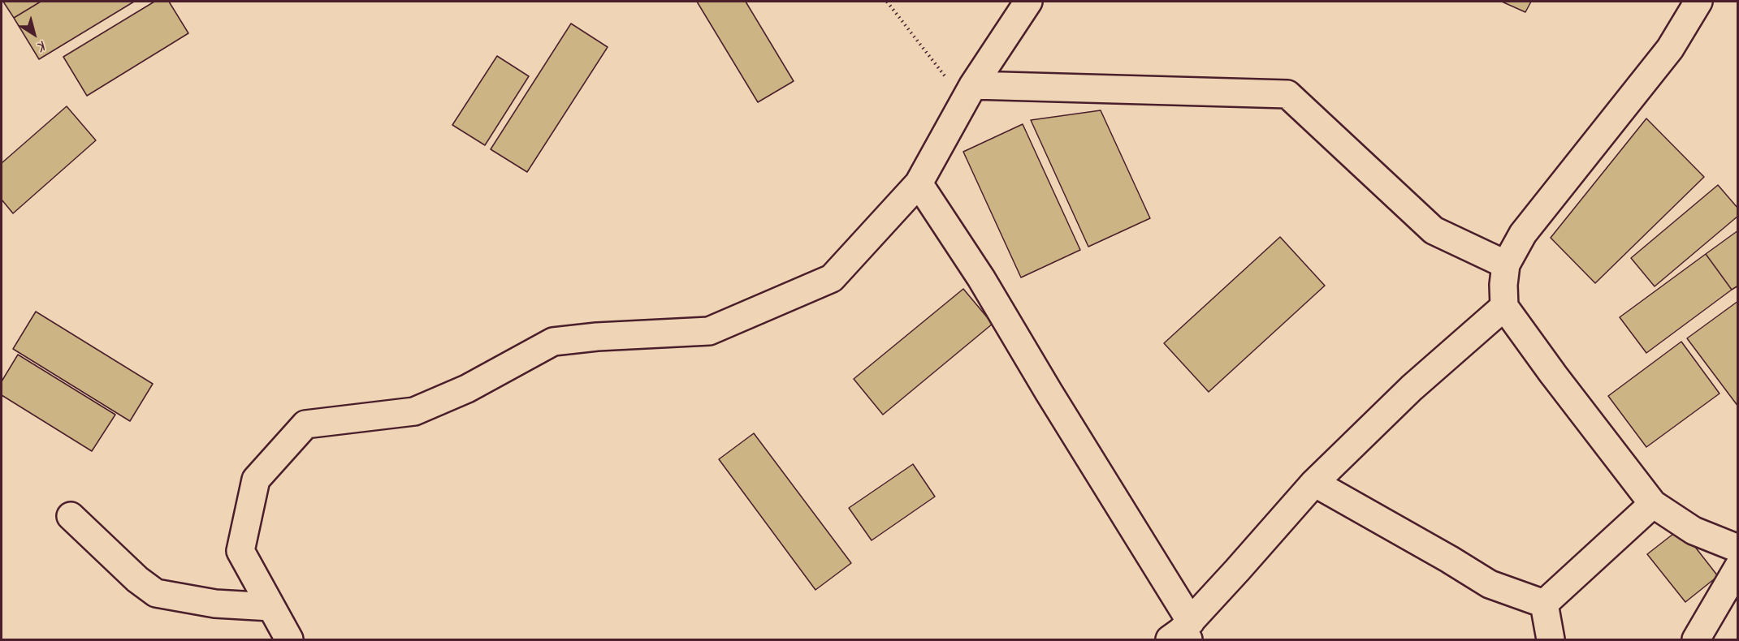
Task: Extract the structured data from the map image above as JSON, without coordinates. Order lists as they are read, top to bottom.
{
  "north": "bottom right"
}
